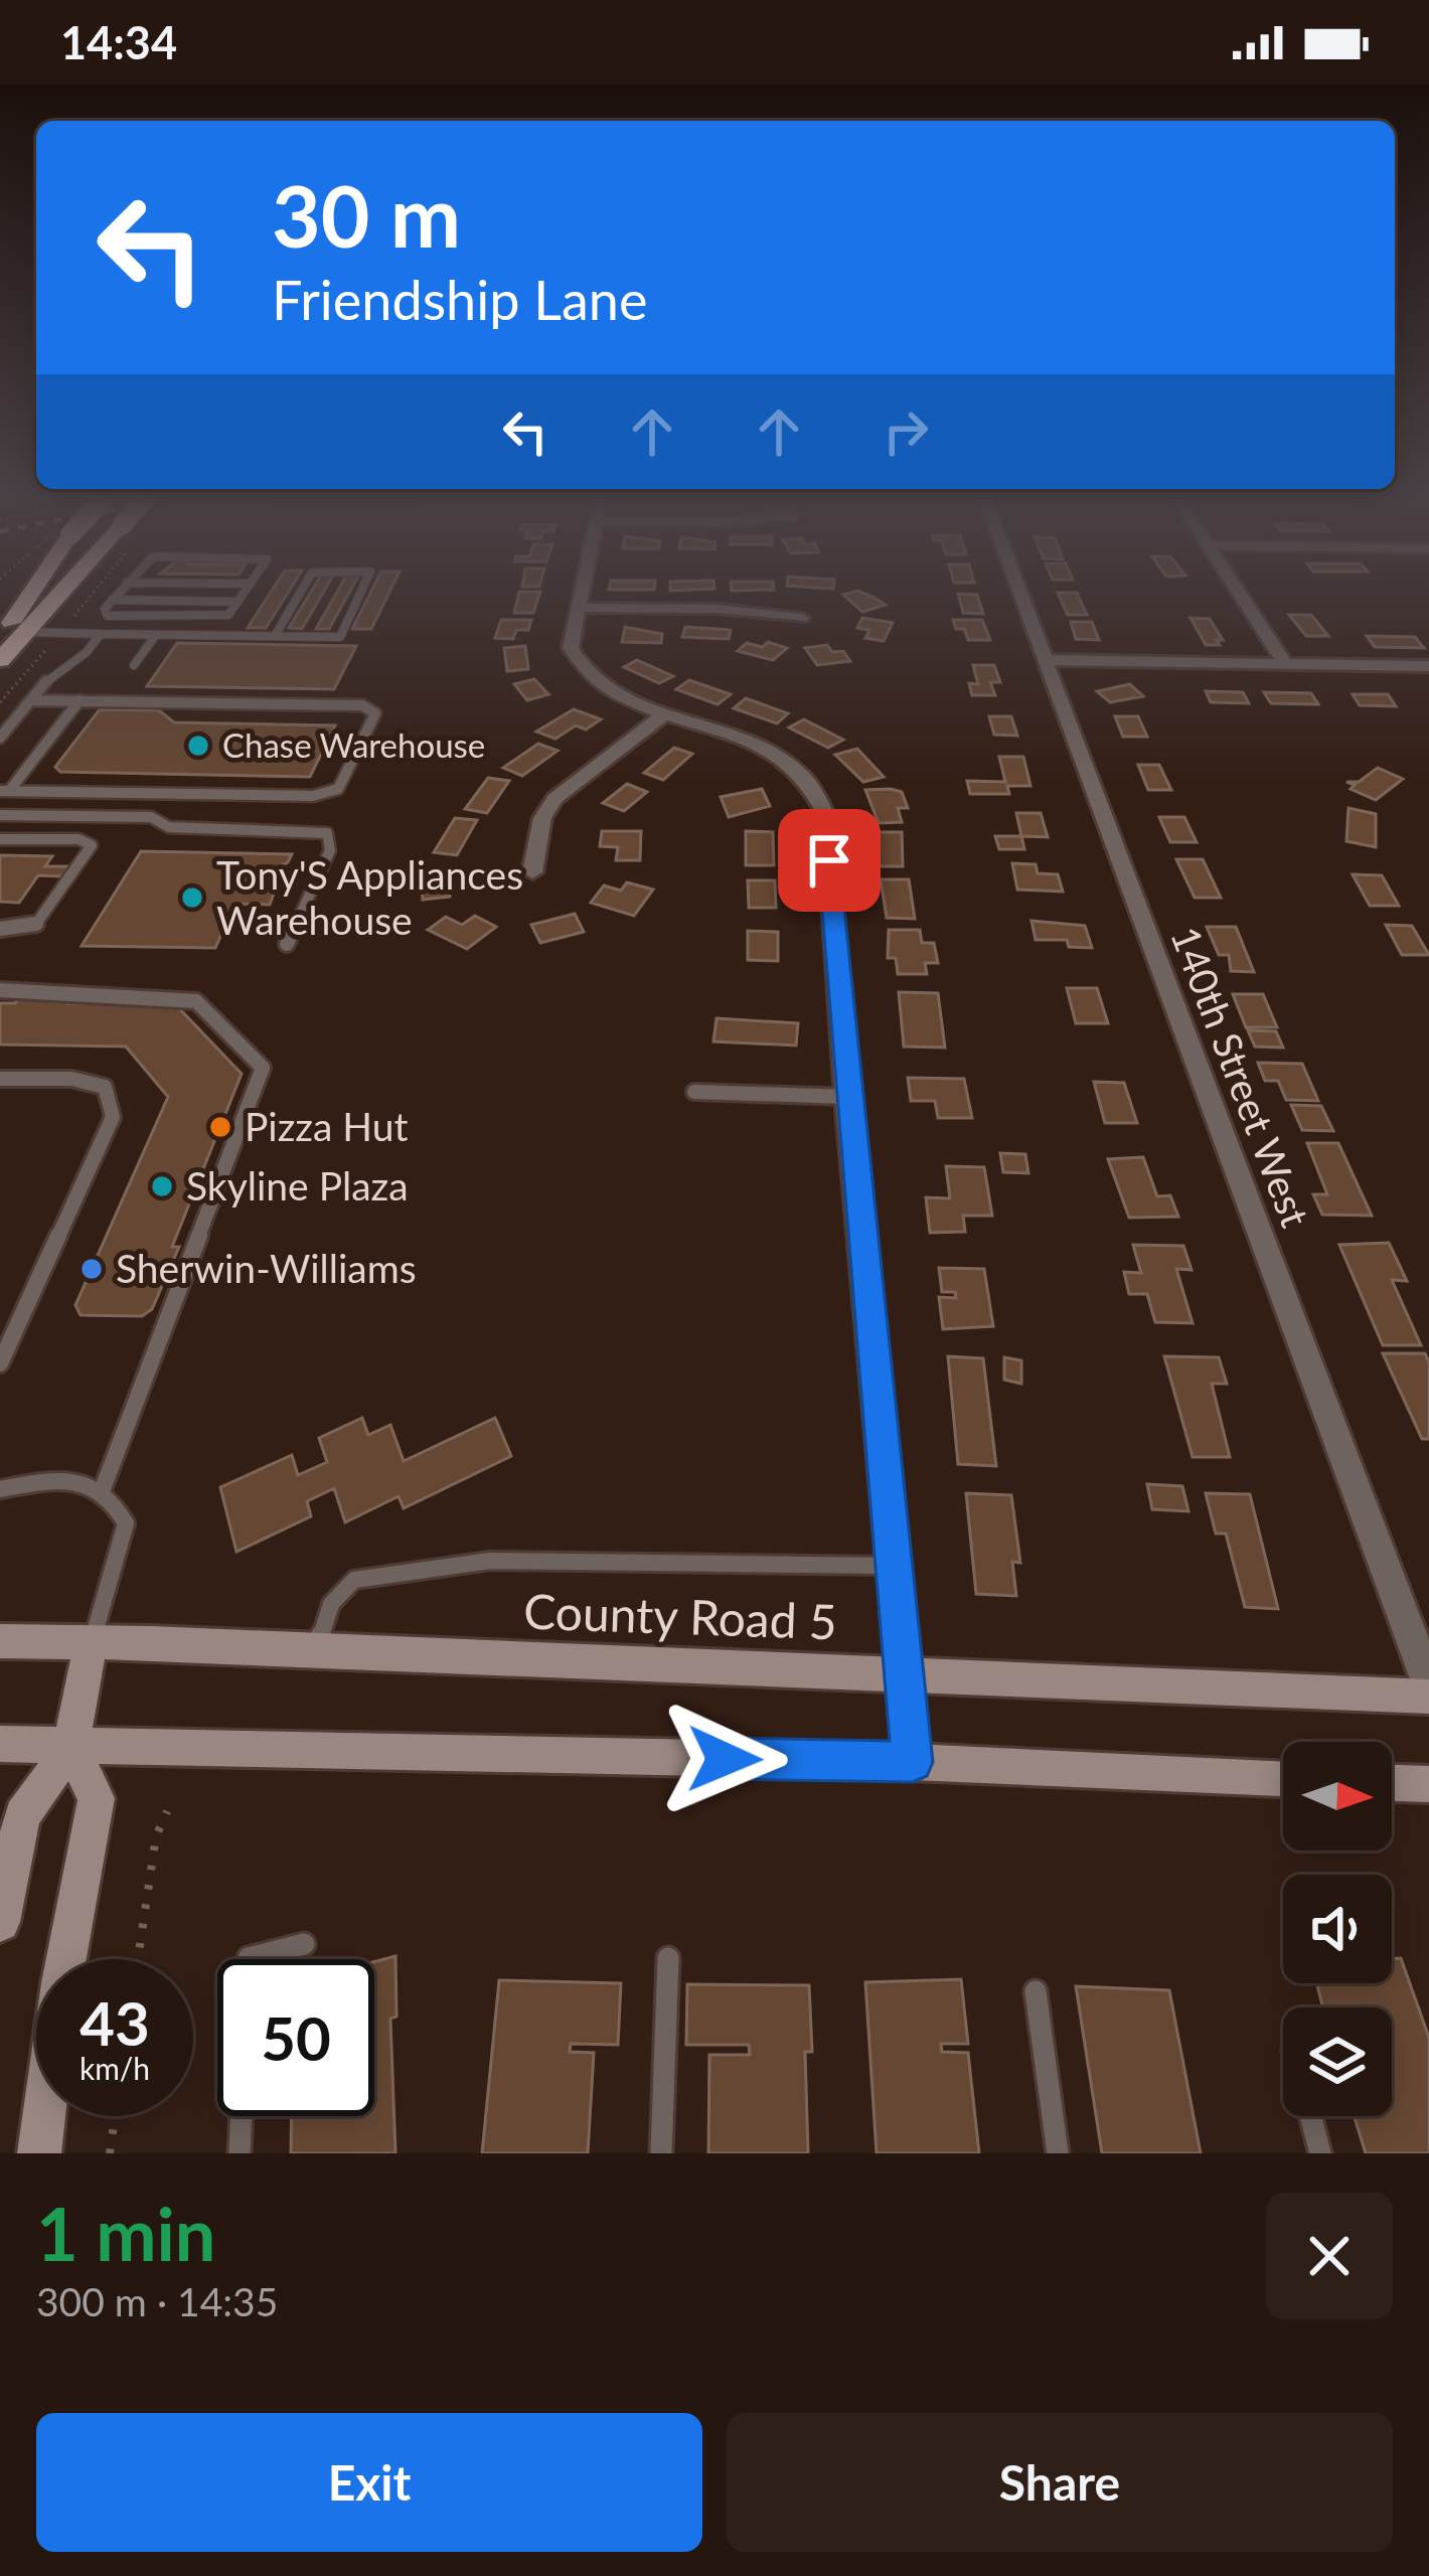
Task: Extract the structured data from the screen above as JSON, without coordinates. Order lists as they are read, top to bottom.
{
  "streets": {
    "main road": ["County Road 5"],
    "street": ["140th Street West"]
  },
  "places": [
    "Chase Warehouse",
    "Tony'S Appliances Warehouse",
    "Pizza Hut",
    "Skyline Plaza",
    "Sherwin-Williams"
  ],
  "north": "right",
  "page": {
    "status": "14:34",
    "turn": ["30 m", "Friendship Lane"],
    "speed": "43 km/h",
    "limit": "50",
    "heading": ["1 min", "300 m · 14:35"],
    "buttons": ["Exit", "Share"]
  }
}
